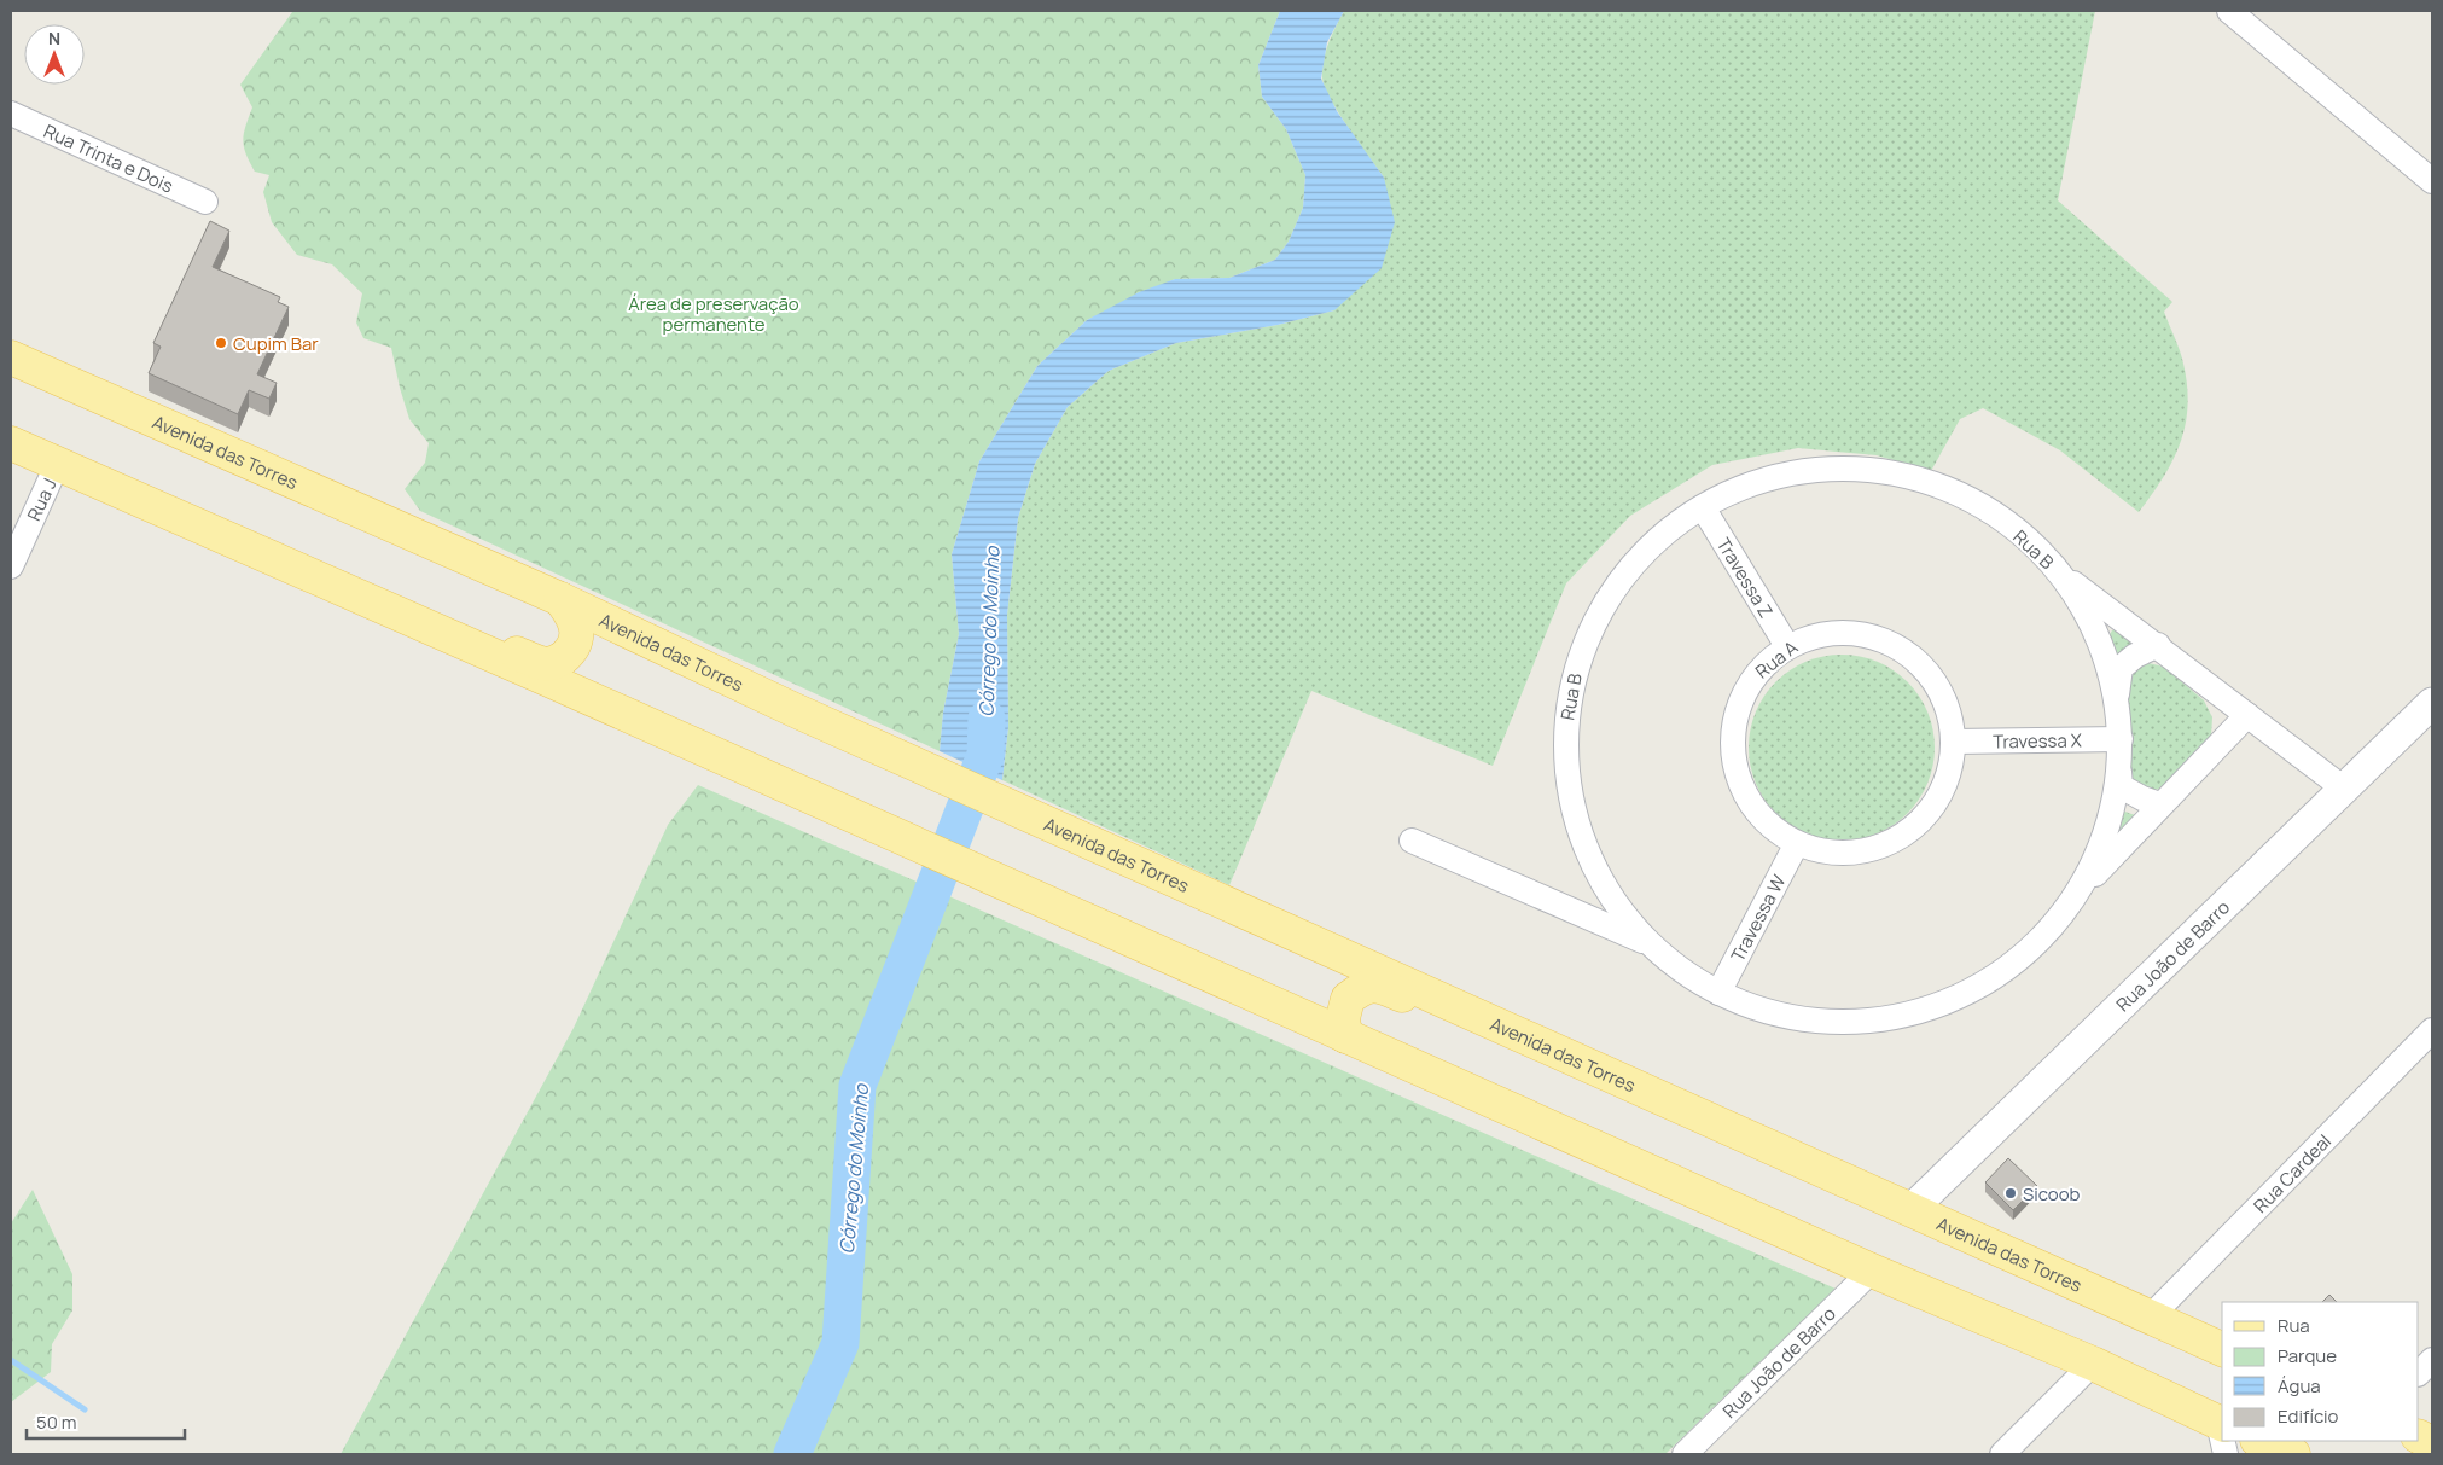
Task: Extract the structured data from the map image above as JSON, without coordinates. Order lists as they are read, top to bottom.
{
  "streets": {
    "main road": ["Avenida das Torres"],
    "street": [
      "Rua Trinta e Dois",
      "Rua J",
      "Rua B",
      "Travessa Z",
      "Rua A",
      "Travessa X",
      "Travessa W",
      "Rua João de Barro",
      "Rua Cardeal"
    ]
  },
  "crossings": [
    ["Avenida das Torres", "Rua João de Barro"],
    ["Avenida das Torres", "Rua Cardeal"],
    ["Rua B", "Travessa Z"],
    ["Rua B", "Travessa X"],
    ["Rua B", "Travessa W"],
    ["Travessa Z", "Rua A"],
    ["Rua A", "Travessa X"],
    ["Rua A", "Travessa W"]
  ],
  "water": ["Córrego do Moinho"],
  "parks": ["Área de preservação permanente"],
  "places": ["Cupim Bar", "Sicoob"],
  "legend": [
    "Rua",
    "Parque",
    "Água",
    "Edifício"
  ],
  "scale_bar": "50 m",
  "north": "top"
}
